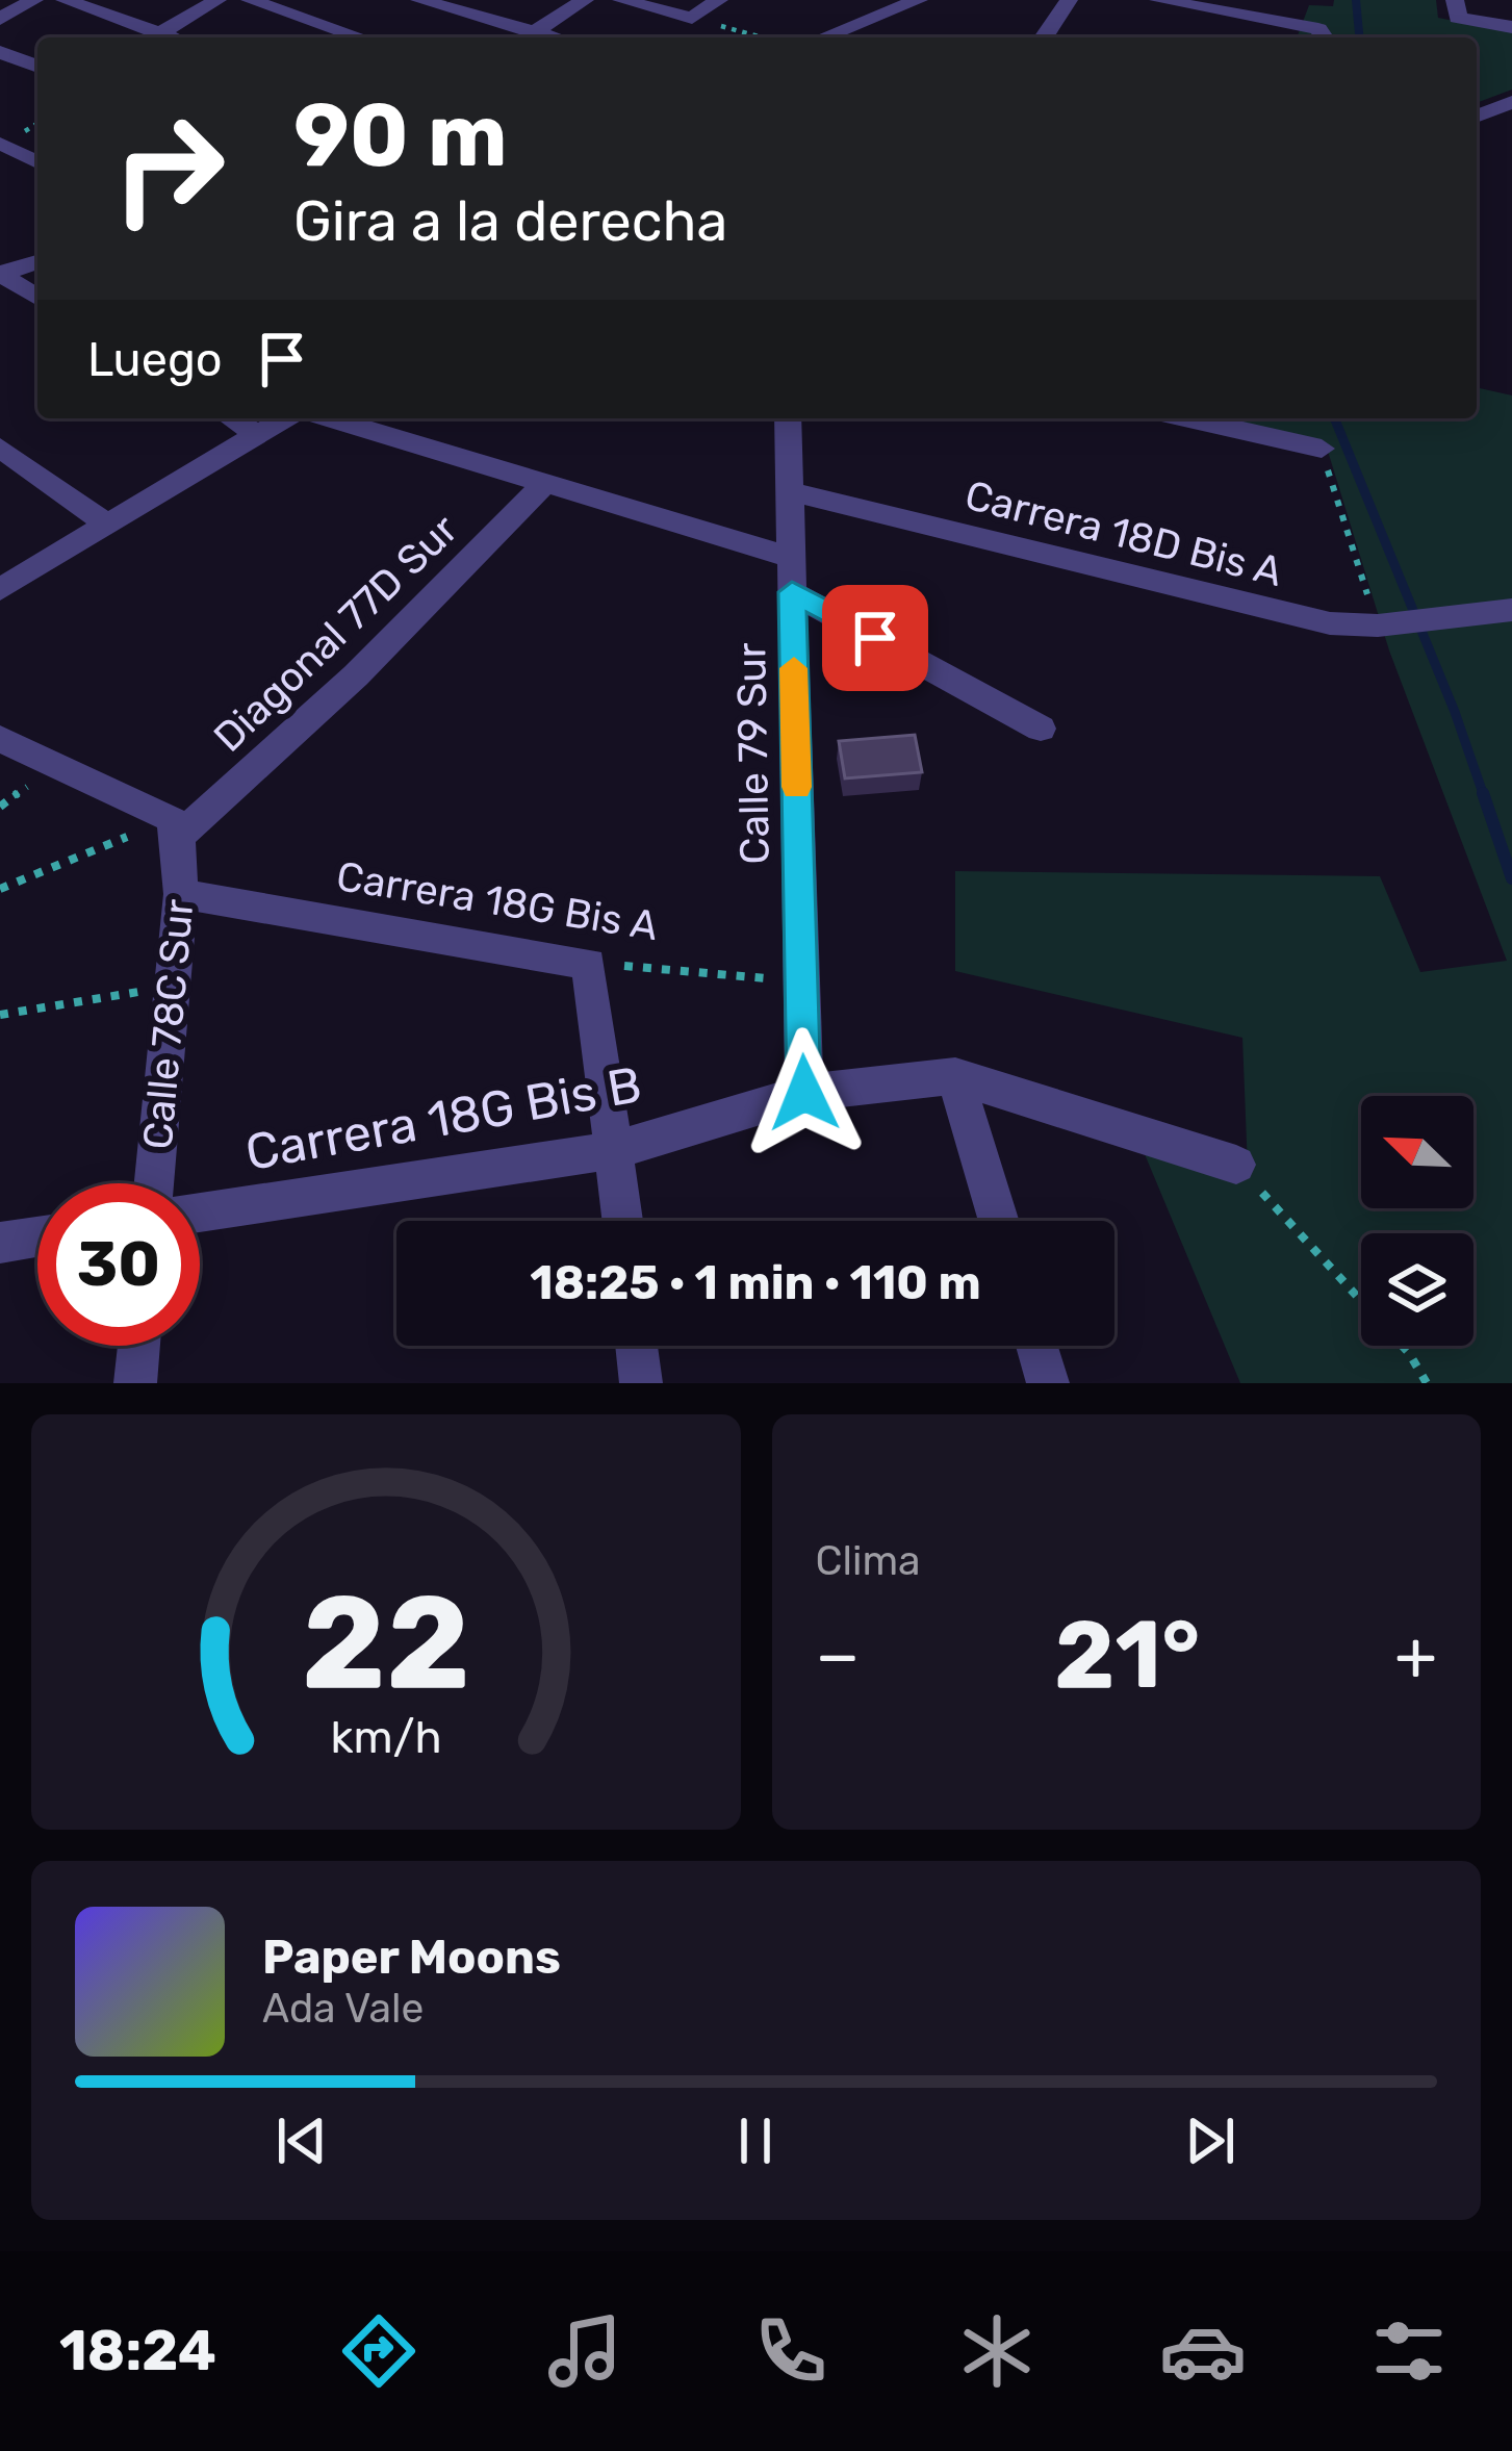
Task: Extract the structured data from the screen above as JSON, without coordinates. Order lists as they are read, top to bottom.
{
  "streets": {
    "street": [
      "Carrera 18D Bis A",
      "Diagonal 77D Sur",
      "Calle 79 Sur",
      "Carrera 18G Bis A",
      "Calle 78C Sur",
      "Carrera 18G Bis B"
    ]
  },
  "crossings": [
    ["Carrera 18D Bis A", "Calle 79 Sur"],
    ["Diagonal 77D Sur", "Calle 78C Sur"],
    ["Calle 79 Sur", "Carrera 18G Bis A"],
    ["Calle 79 Sur", "Carrera 18G Bis B"],
    ["Carrera 18G Bis A", "Calle 78C Sur"]
  ],
  "north": "top left",
  "page": {
    "turn": ["90 m", "Gira a la derecha"],
    "then": "Luego",
    "limit": "30",
    "trip": "18:25 · 1 min · 110 m",
    "tile": "Clima",
    "heat": ["−", "21°", "+"],
    "song": ["Paper Moons", "Ada Vale"],
    "tabs": "18:24",
    "gauge": ["22", "km/h"]
  }
}
